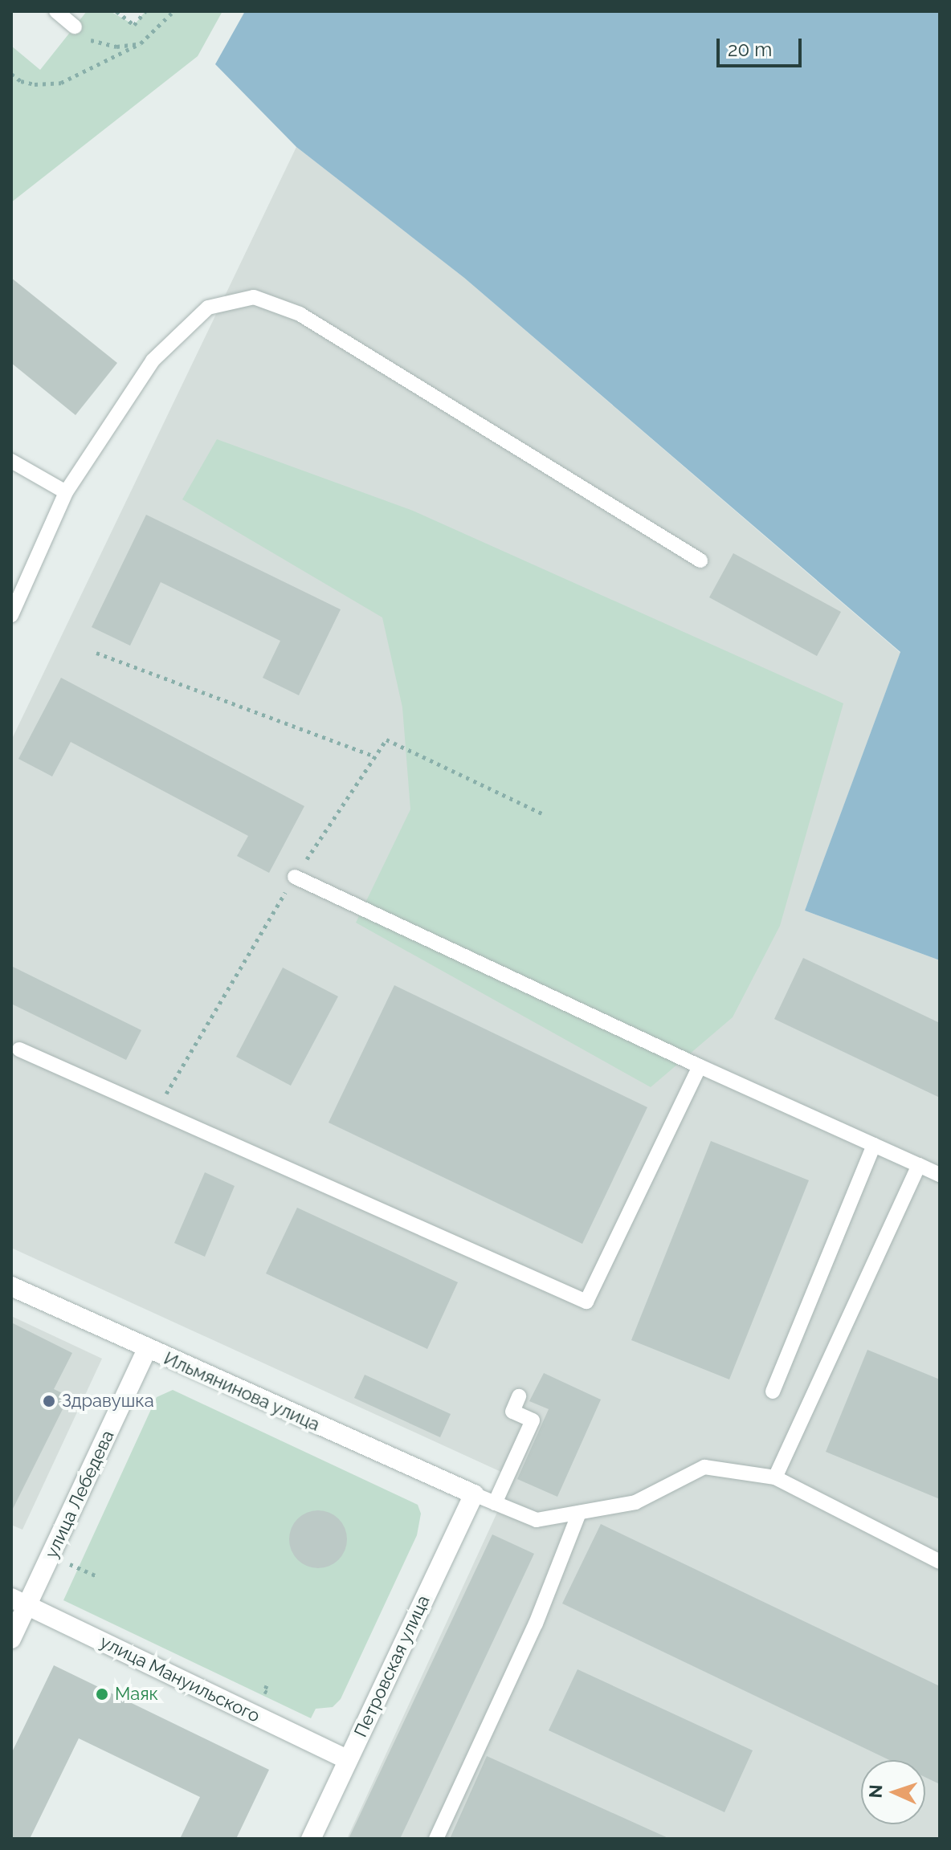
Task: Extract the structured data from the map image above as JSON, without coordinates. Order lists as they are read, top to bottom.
{
  "streets": {
    "street": [
      "Ильмянинова улица",
      "улица Лебедева",
      "Петровская улица",
      "улица Мануильского"
    ]
  },
  "crossings": [
    ["Ильмянинова улица", "улица Лебедева"],
    ["Ильмянинова улица", "Петровская улица"],
    ["улица Лебедева", "улица Мануильского"],
    ["Петровская улица", "улица Мануильского"]
  ],
  "places": ["Здравушка", "Маяк"],
  "scale_bar": "20 m",
  "north": "left"
}
